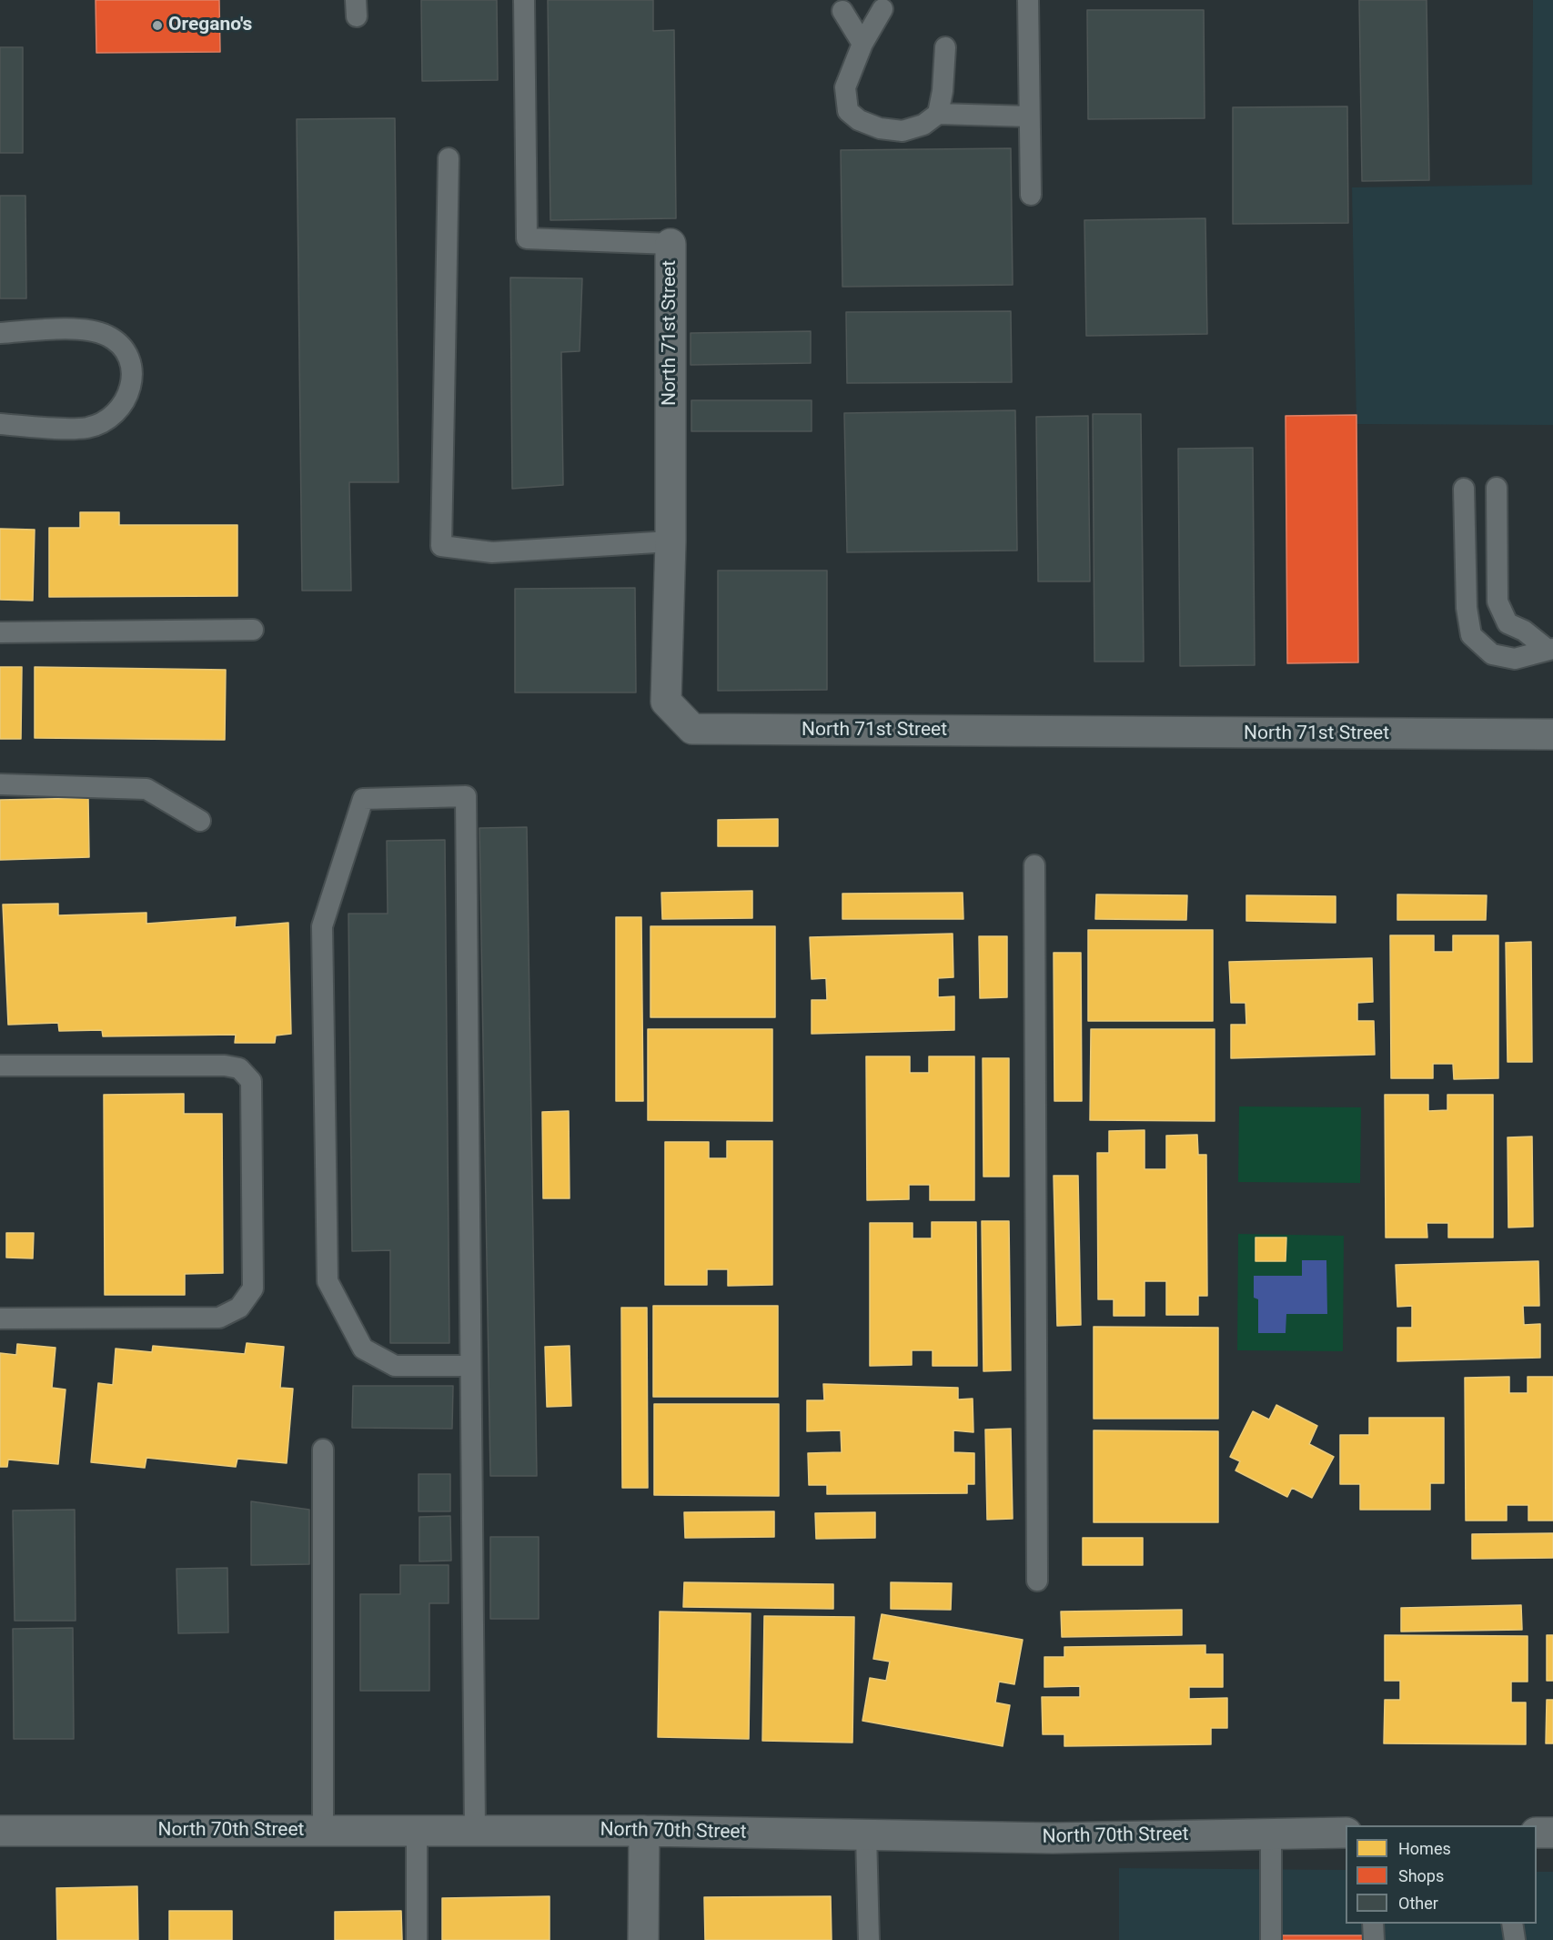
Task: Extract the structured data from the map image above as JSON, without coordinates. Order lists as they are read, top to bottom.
{
  "streets": {
    "street": ["North 71st Street", "North 70th Street"]
  },
  "places": ["Oregano's"],
  "legend": ["Homes", "Shops", "Other"]
}
